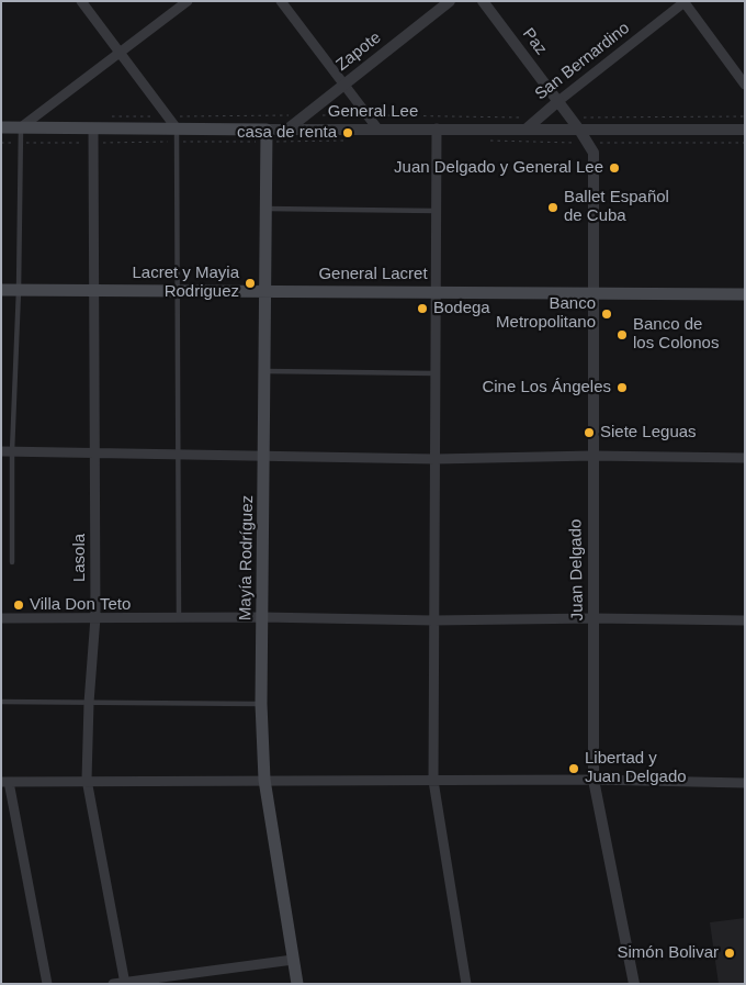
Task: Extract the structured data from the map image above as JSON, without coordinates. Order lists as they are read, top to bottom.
{
  "streets": {
    "main road": ["General Lee", "General Lacret", "Mayía Rodríguez"],
    "street": [
      "Paz",
      "Zapote",
      "San Bernardino",
      "Lasola",
      "Juan Delgado"
    ]
  },
  "crossings": [
    ["Paz", "San Bernardino"],
    ["Paz", "General Lee"],
    ["Zapote", "General Lee"],
    ["San Bernardino", "General Lee"],
    ["General Lee", "Lasola"],
    ["General Lee", "Mayía Rodríguez"],
    ["General Lee", "Juan Delgado"],
    ["General Lacret", "Lasola"],
    ["General Lacret", "Mayía Rodríguez"],
    ["General Lacret", "Juan Delgado"]
  ],
  "places": [
    "casa de renta",
    "Juan Delgado y General Lee",
    "Ballet Español de Cuba",
    "Lacret y Mayia Rodriguez",
    "Bodega",
    "Banco Metropolitano",
    "Banco de los Colonos",
    "Cine Los Ángeles",
    "Siete Leguas",
    "Villa Don Teto",
    "Libertad y Juan Delgado",
    "Simón Bolivar"
  ]
}
